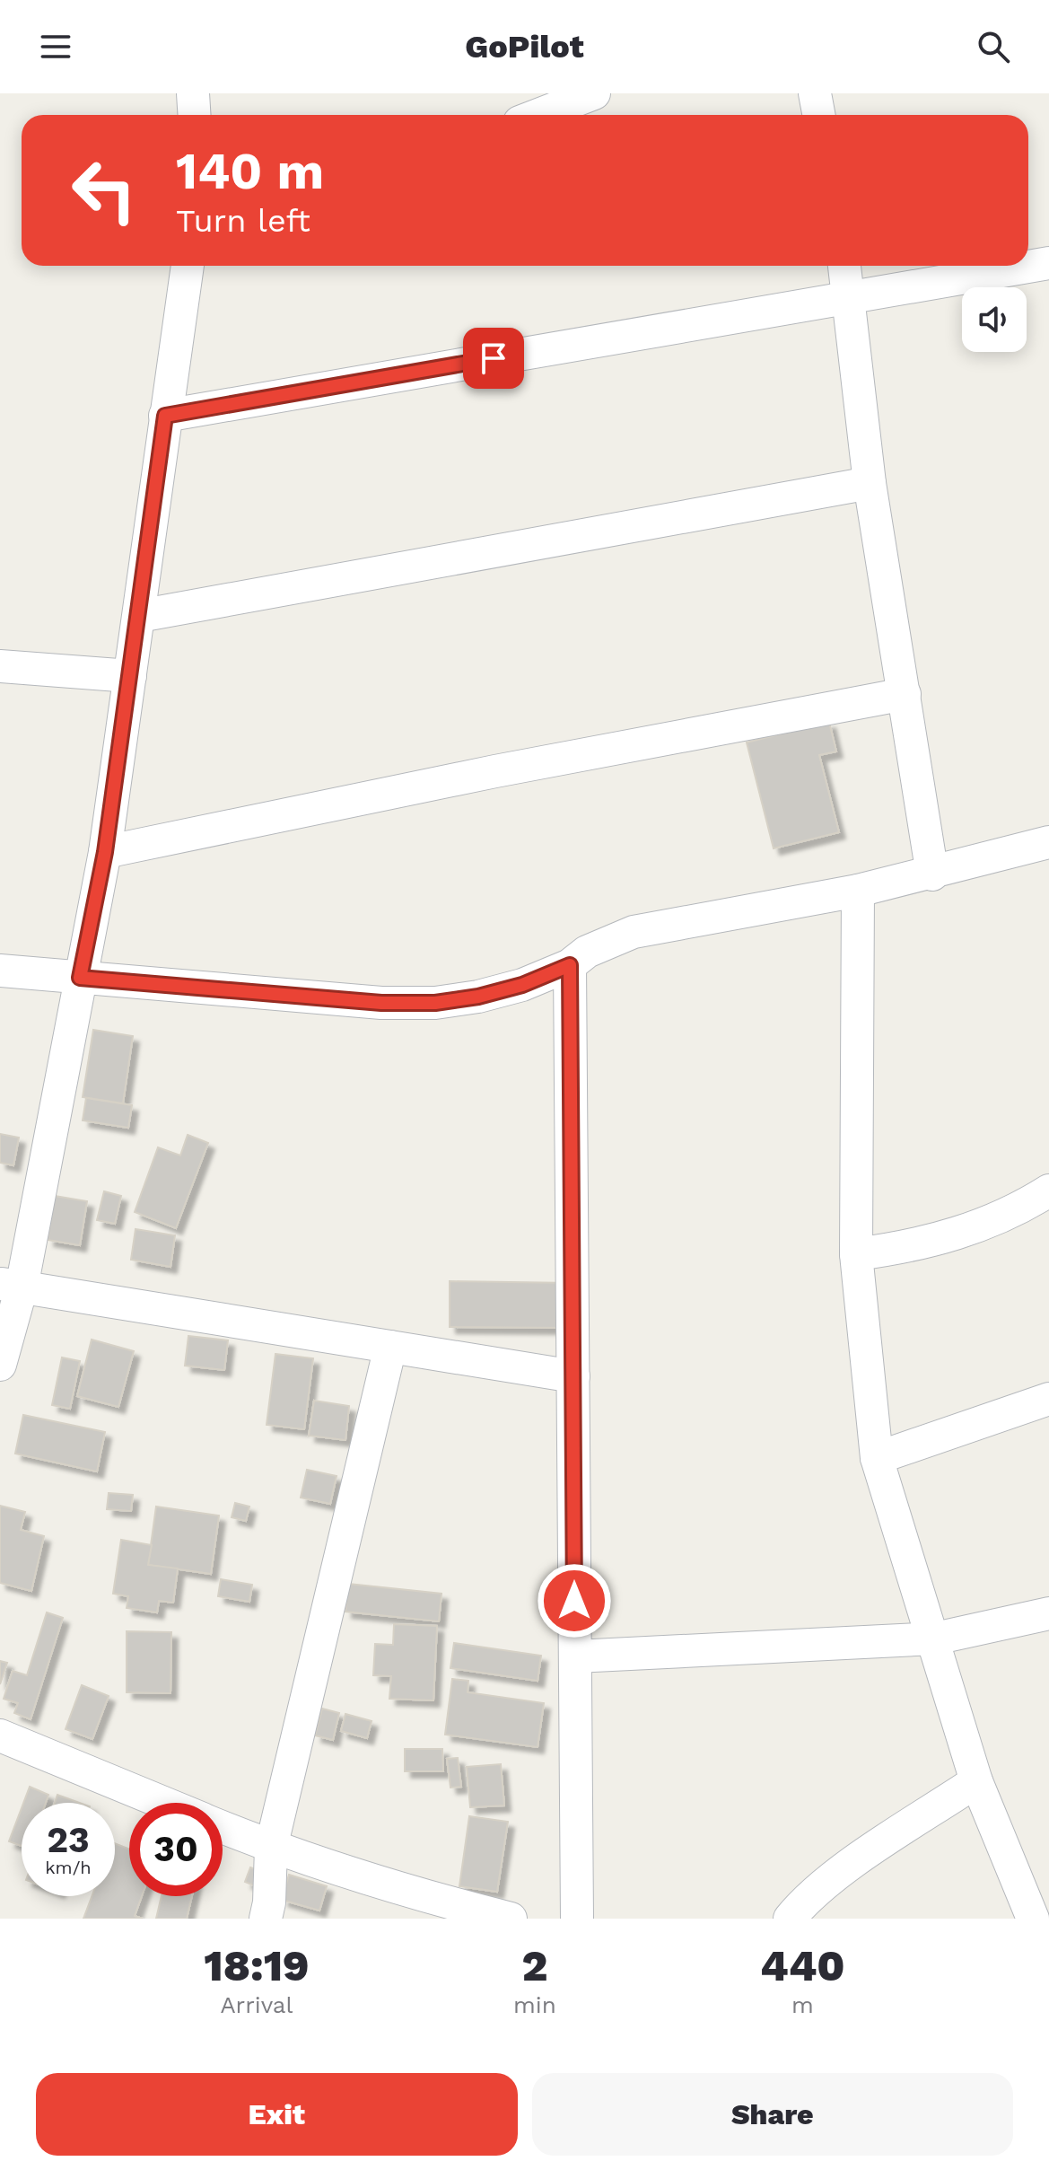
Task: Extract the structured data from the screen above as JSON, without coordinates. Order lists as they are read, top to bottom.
{
  "page": {
    "header": "GoPilot",
    "turn": ["140 m", "Turn left"],
    "speed": "23 km/h",
    "limit": "30",
    "eta": [
      "18:19",
      "Arrival",
      "2",
      "min",
      "440",
      "m"
    ],
    "buttons": ["Exit", "Share"]
  }
}
